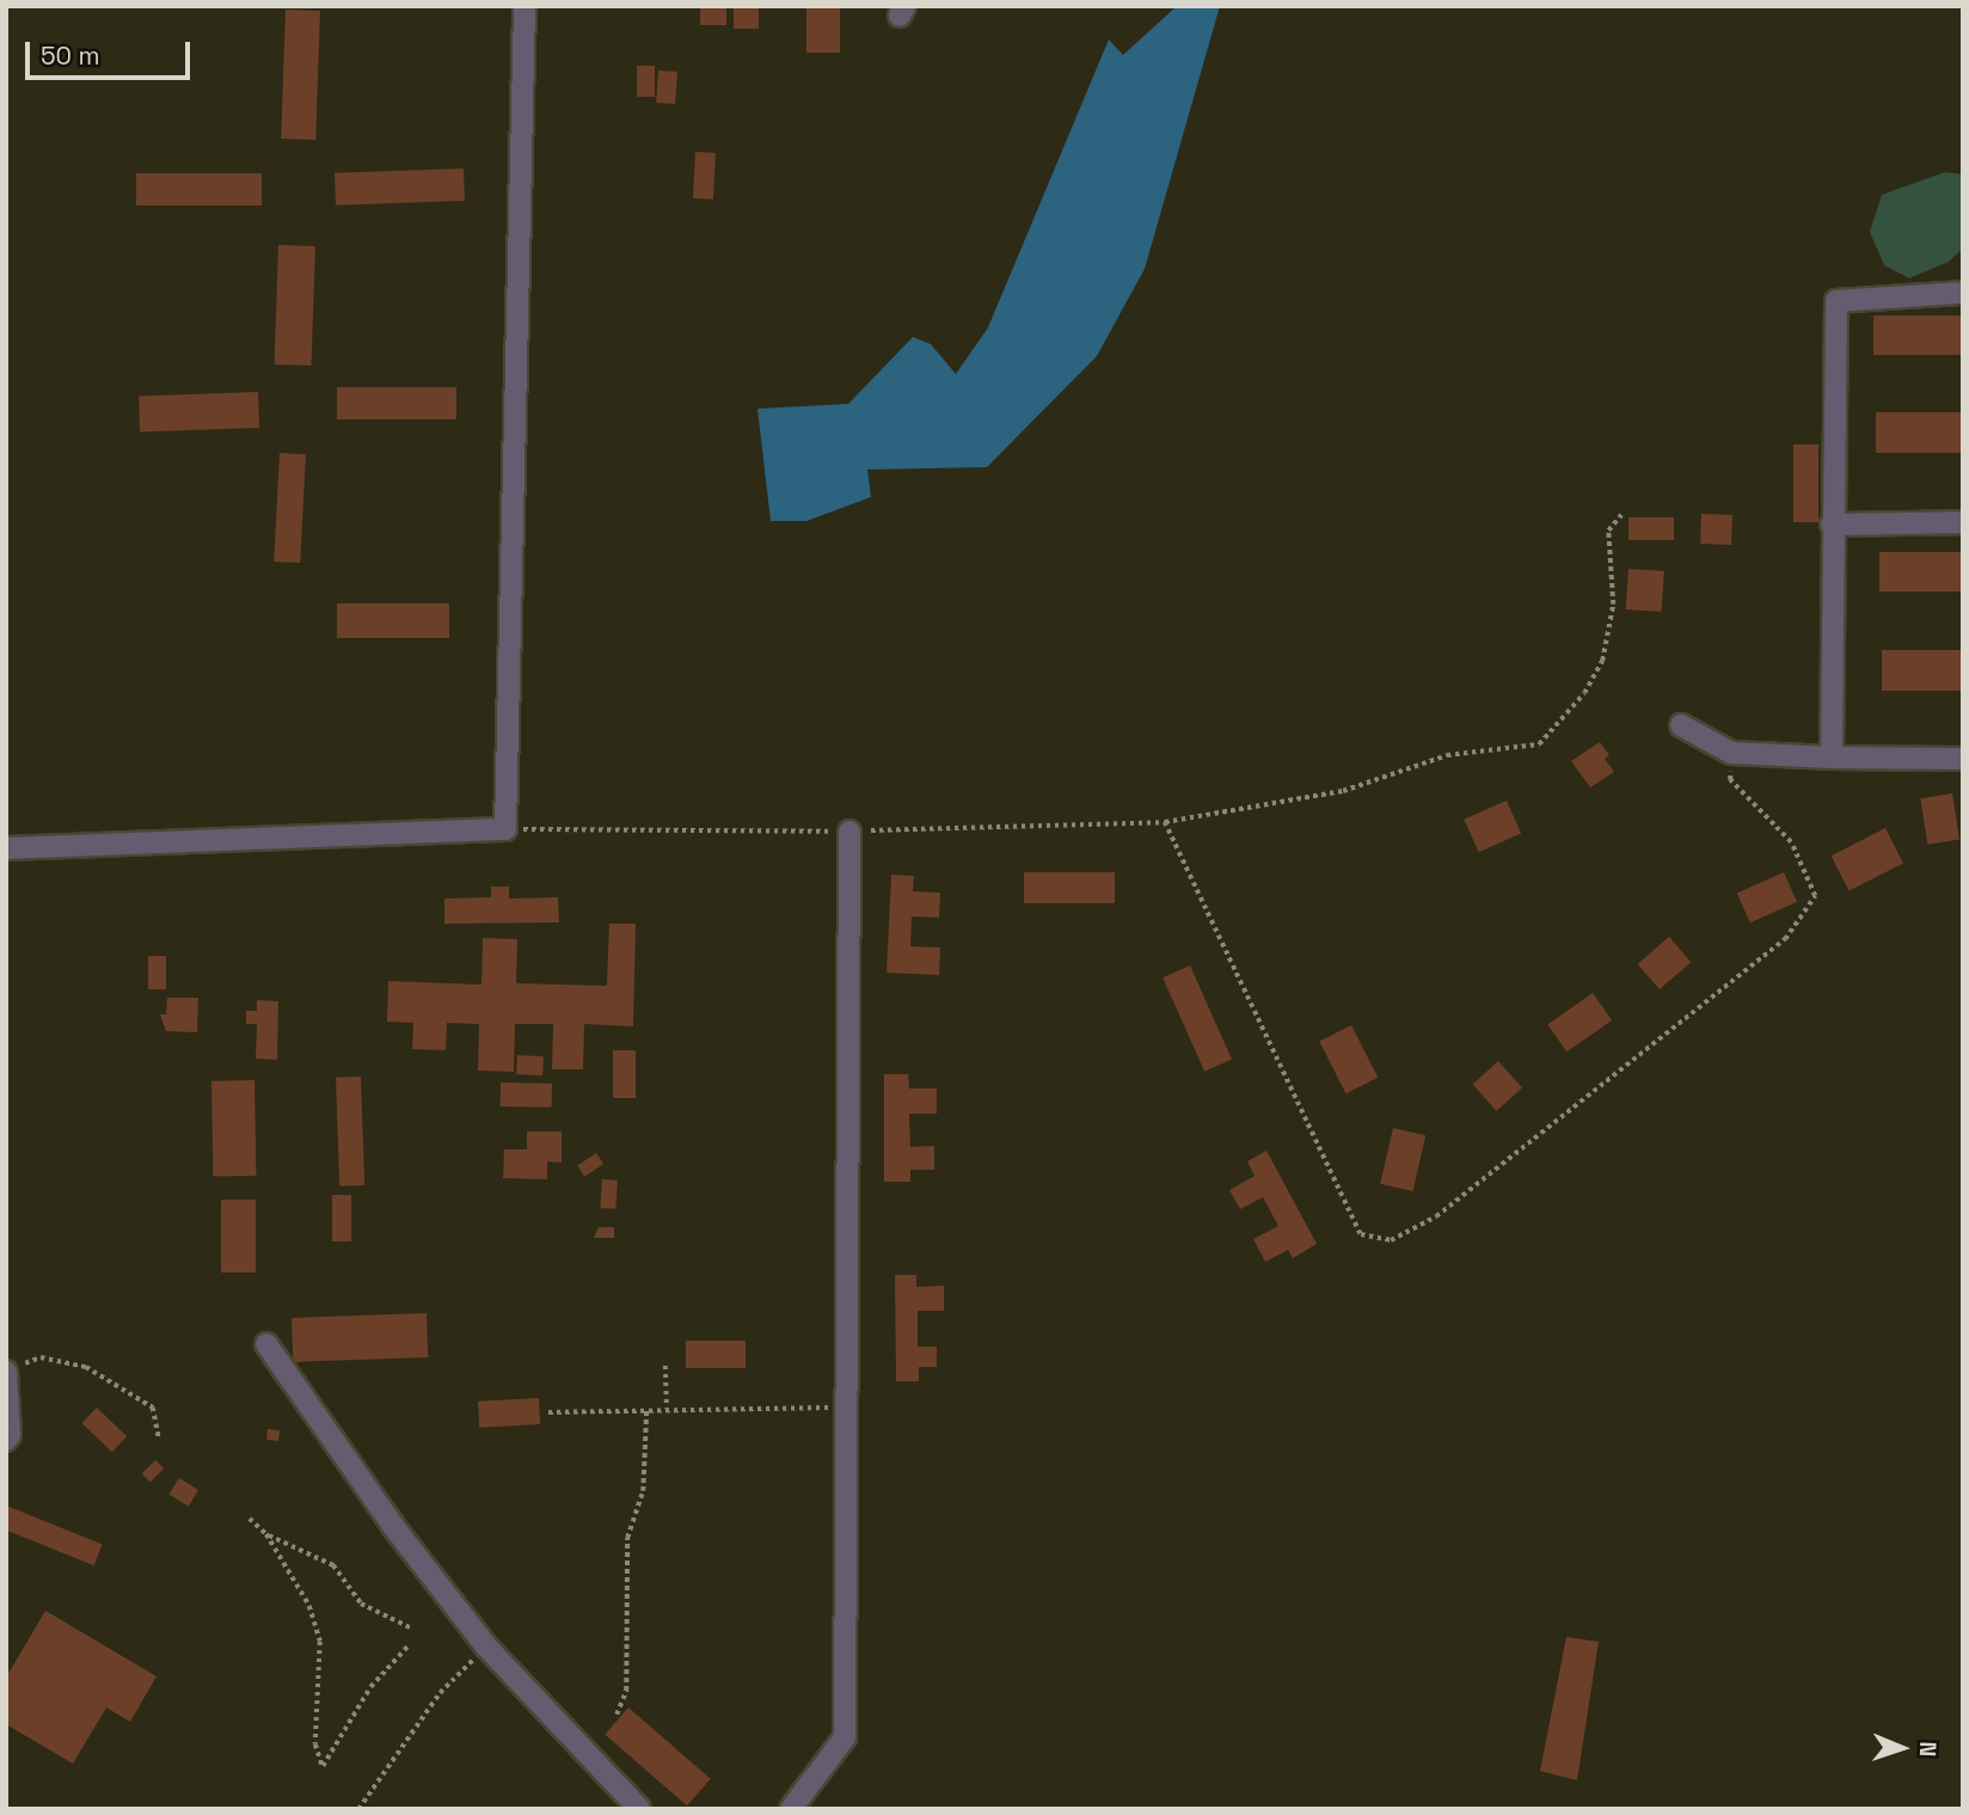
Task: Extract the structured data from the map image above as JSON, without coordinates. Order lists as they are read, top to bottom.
{
  "scale_bar": "50 m",
  "north": "right"
}
